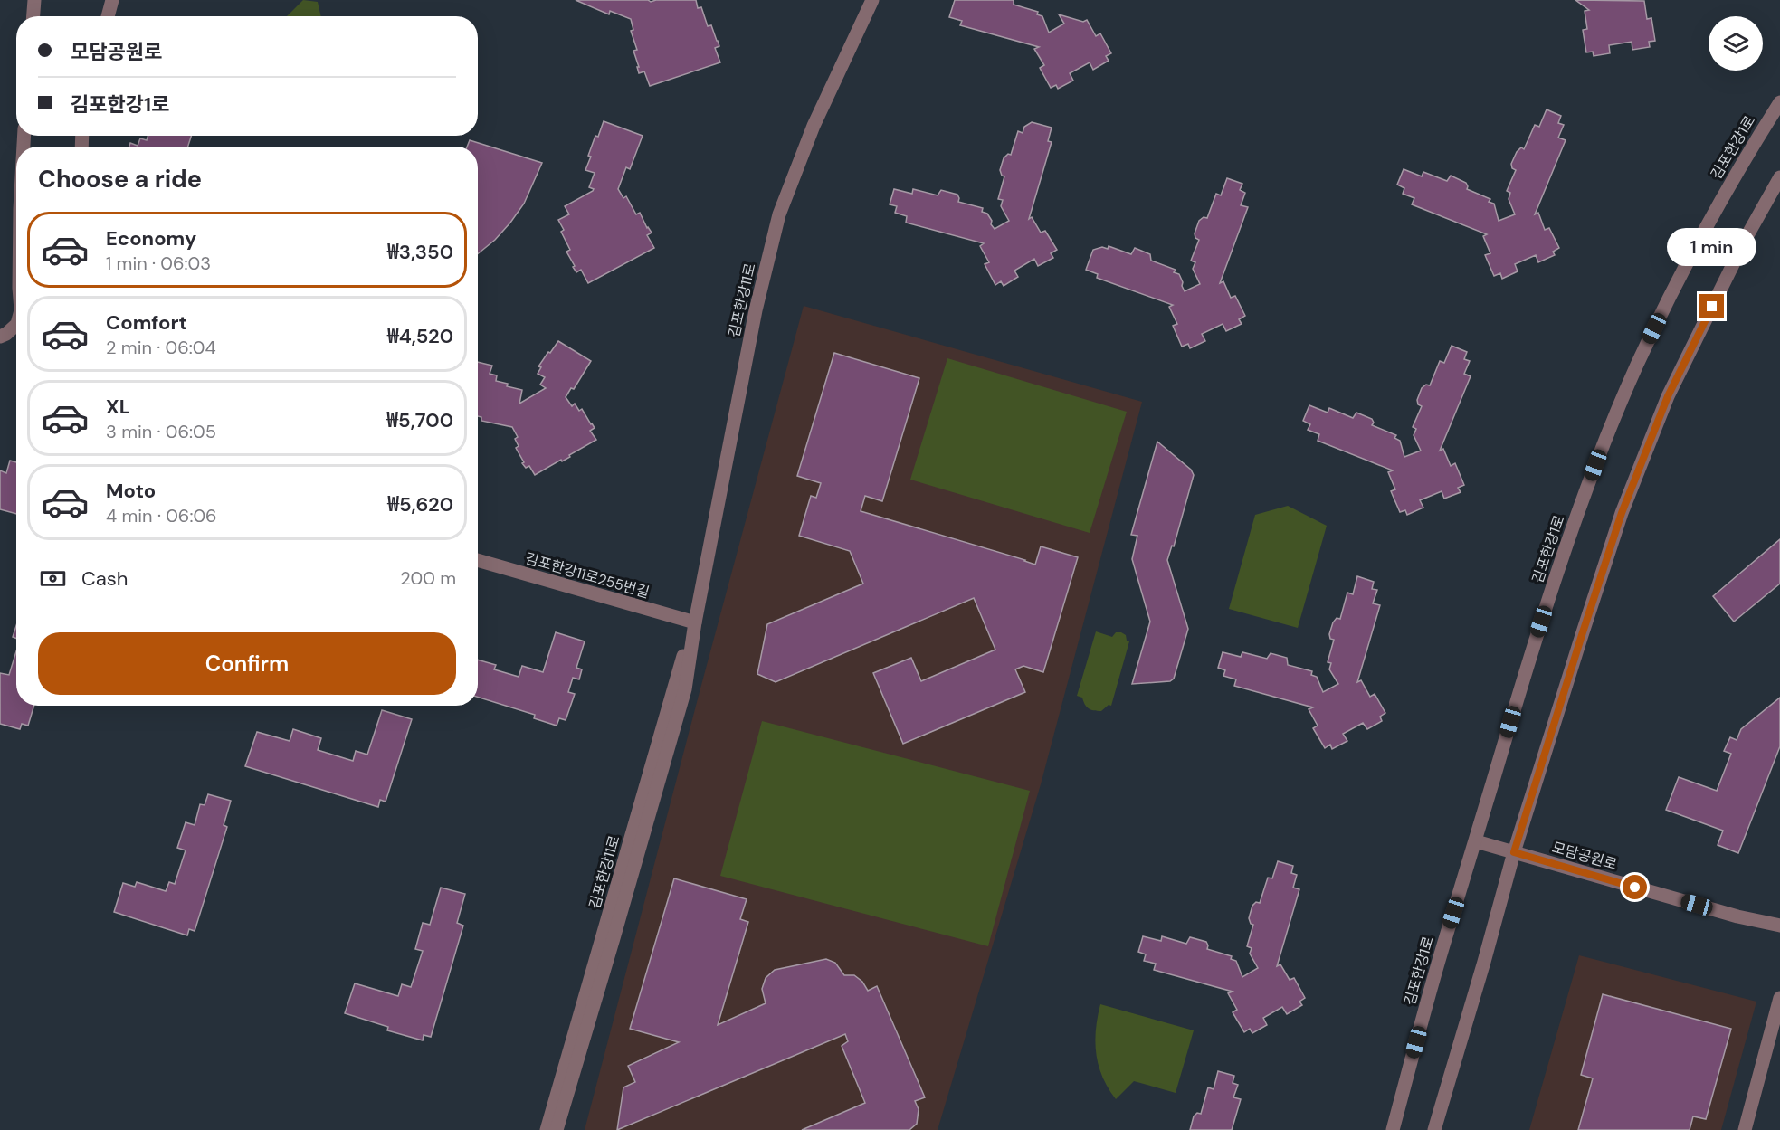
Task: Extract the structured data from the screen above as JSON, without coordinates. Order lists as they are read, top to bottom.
{
  "streets": {
    "street": [
      "김포한강1로",
      "김포한강11로",
      "김포한강11로255번길",
      "모담공원로"
    ]
  },
  "crossings": [
    ["김포한강1로", "모담공원로"],
    ["김포한강11로", "김포한강11로255번길"]
  ],
  "page": {
    "banner": ["모담공원로", "김포한강1로"],
    "heading": "Choose a ride",
    "list": [
      {
        "name": "Economy",
        "note": "1 min · 06:03",
        "value": "₩3,350"
      },
      {
        "name": "Comfort",
        "note": "2 min · 06:04",
        "value": "₩4,520"
      },
      {
        "name": "XL",
        "note": "3 min · 06:05",
        "value": "₩5,700"
      },
      {
        "name": "Moto",
        "note": "4 min · 06:06",
        "value": "₩5,620"
      }
    ],
    "bubble": "1 min",
    "pay": ["Cash", "200 m"],
    "buttons": "Confirm"
  }
}
